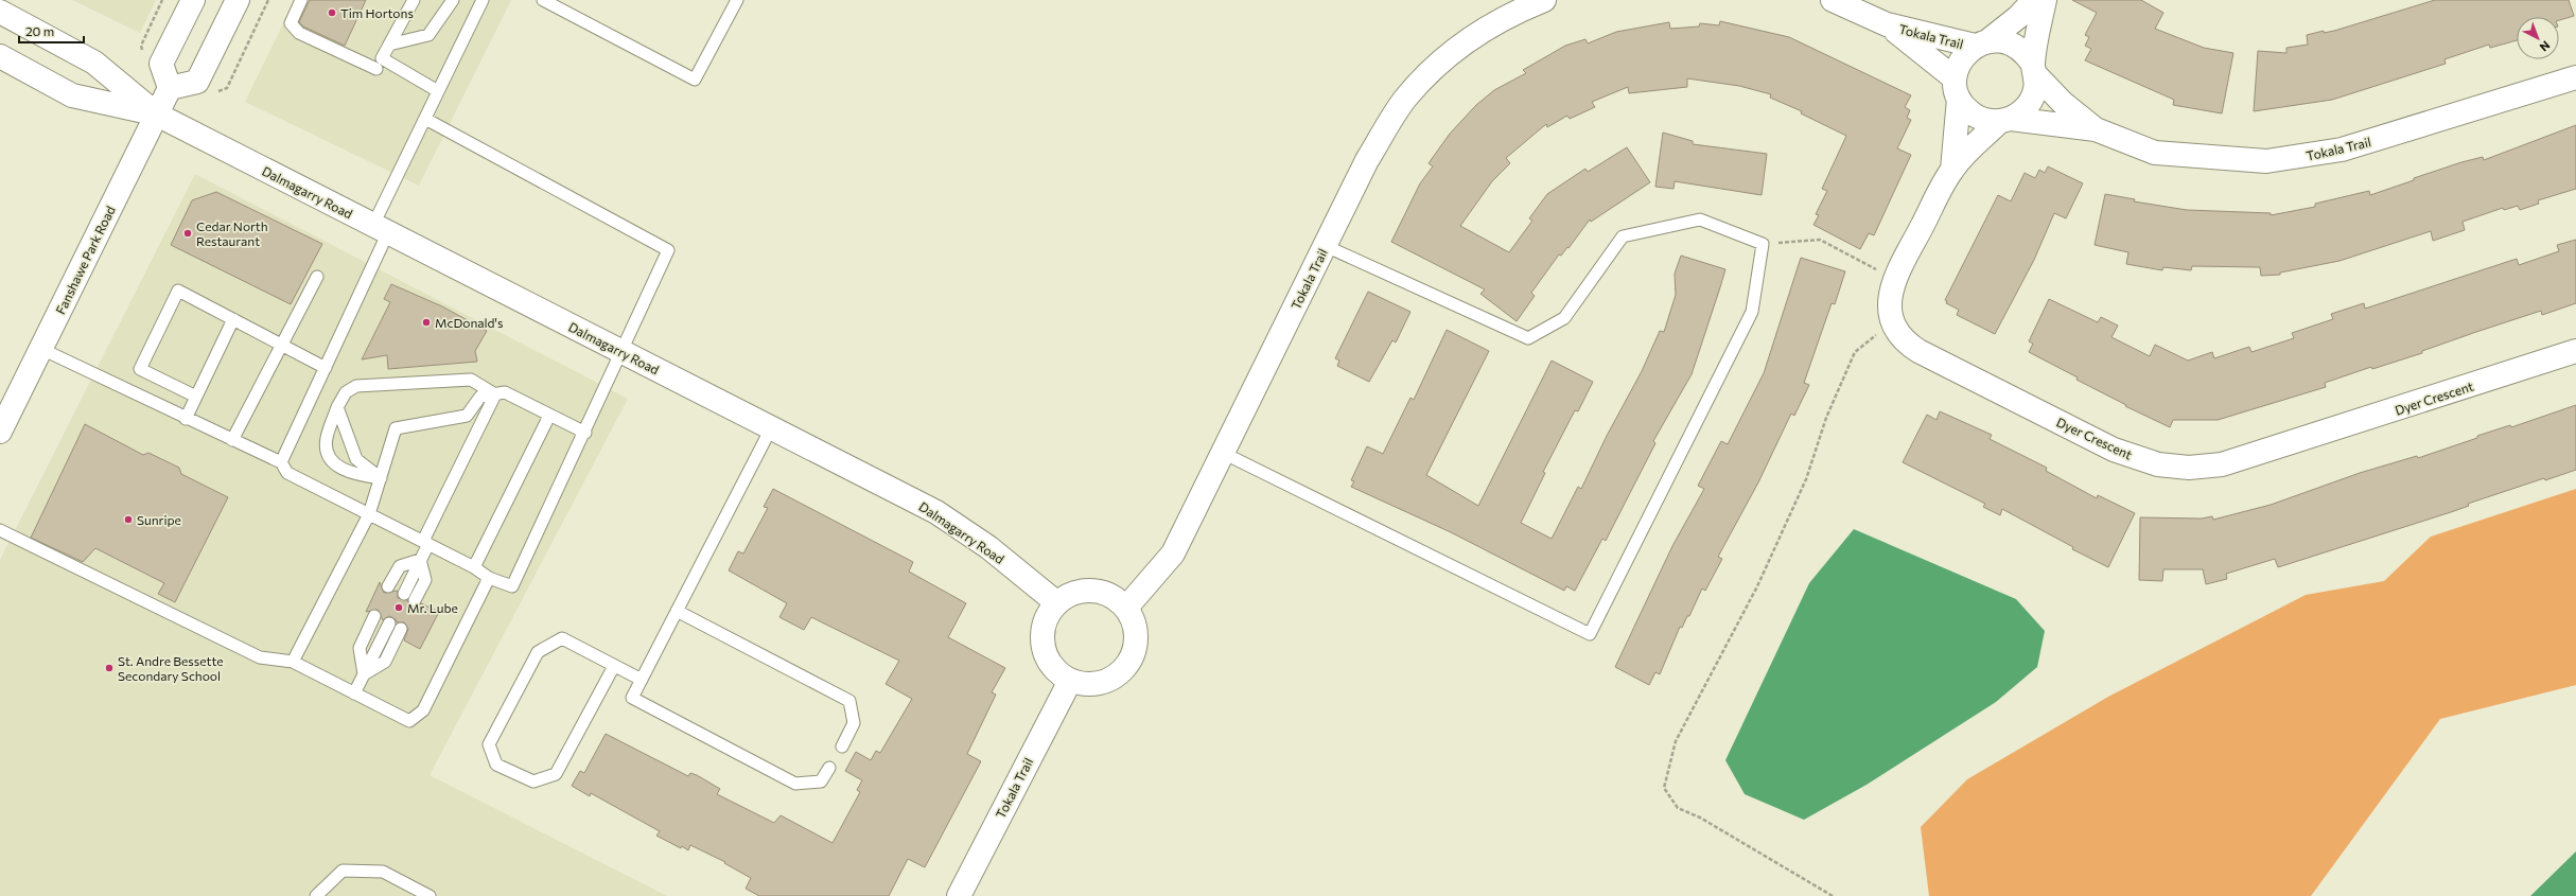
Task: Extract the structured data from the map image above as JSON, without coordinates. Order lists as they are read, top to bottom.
{
  "streets": {
    "street": [
      "Tokala Trail",
      "Dalmagarry Road",
      "Fanshawe Park Road",
      "Dyer Crescent"
    ]
  },
  "crossings": [
    ["Tokala Trail", "Dalmagarry Road"],
    ["Tokala Trail", "Dyer Crescent"],
    ["Dalmagarry Road", "Fanshawe Park Road"]
  ],
  "places": [
    "Tim Hortons",
    "Cedar North Restaurant",
    "McDonald's",
    "Sunripe",
    "Mr. Lube",
    "St. Andre Bessette Secondary School"
  ],
  "scale_bar": "20 m",
  "north": "bottom right"
}
